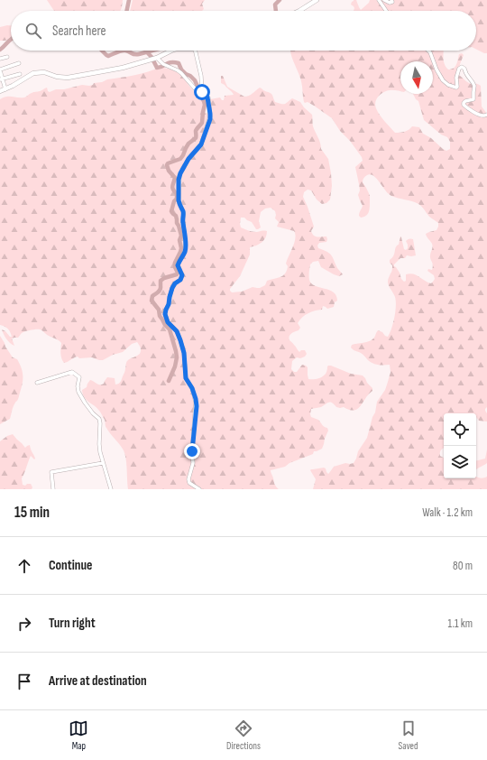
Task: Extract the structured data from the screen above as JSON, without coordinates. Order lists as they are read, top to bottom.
{
  "north": "bottom",
  "page": {
    "search": "Search here",
    "heading": ["15 min", "Walk · 1.2 km"],
    "list": [
      ["Continue", "80 m"],
      ["Turn right", "1.1 km"],
      "Arrive at destination"
    ],
    "nav": ["Map", "Directions", "Saved"]
  }
}
